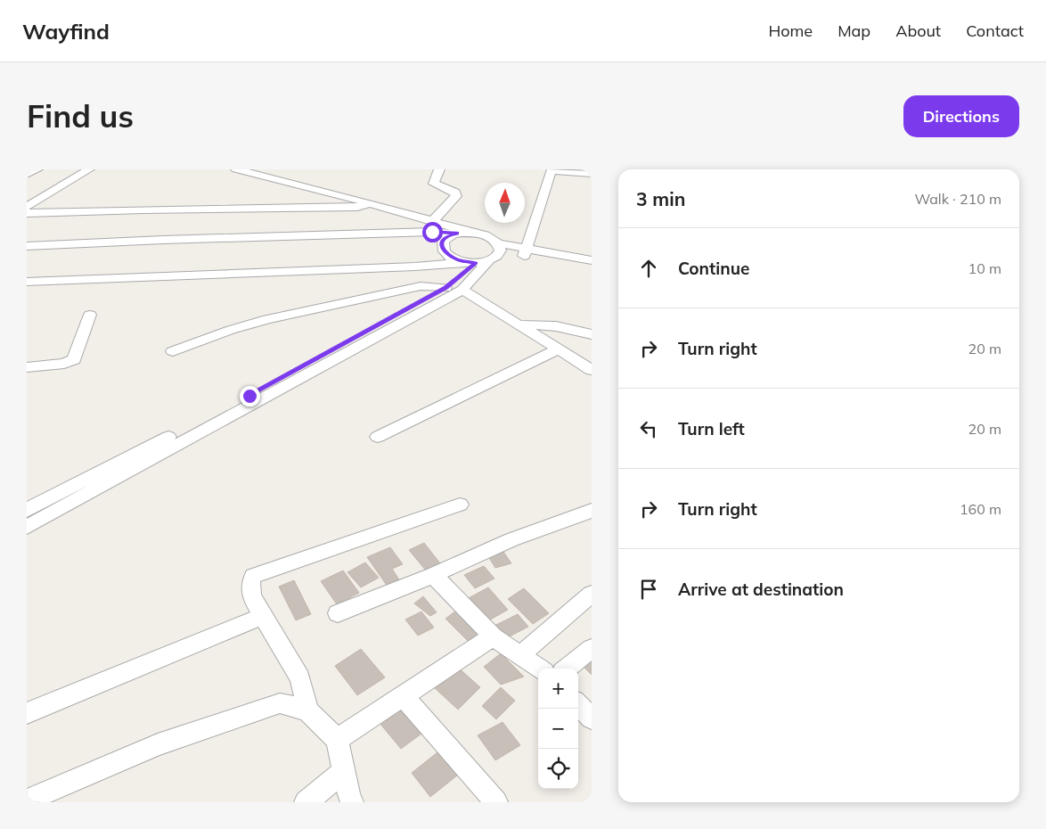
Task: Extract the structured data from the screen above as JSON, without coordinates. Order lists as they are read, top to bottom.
{
  "north": "top",
  "page": {
    "header": "Wayfind",
    "nav": [
      "Home",
      "Map",
      "About",
      "Contact"
    ],
    "buttons": "Directions",
    "title": "Find us",
    "heading": ["3 min", "Walk · 210 m"],
    "list": [
      ["Continue", "10 m"],
      ["Turn right", "20 m"],
      ["Turn left", "20 m"],
      ["Turn right", "160 m"],
      "Arrive at destination"
    ],
    "map_buttons": ["+", "−"]
  }
}
